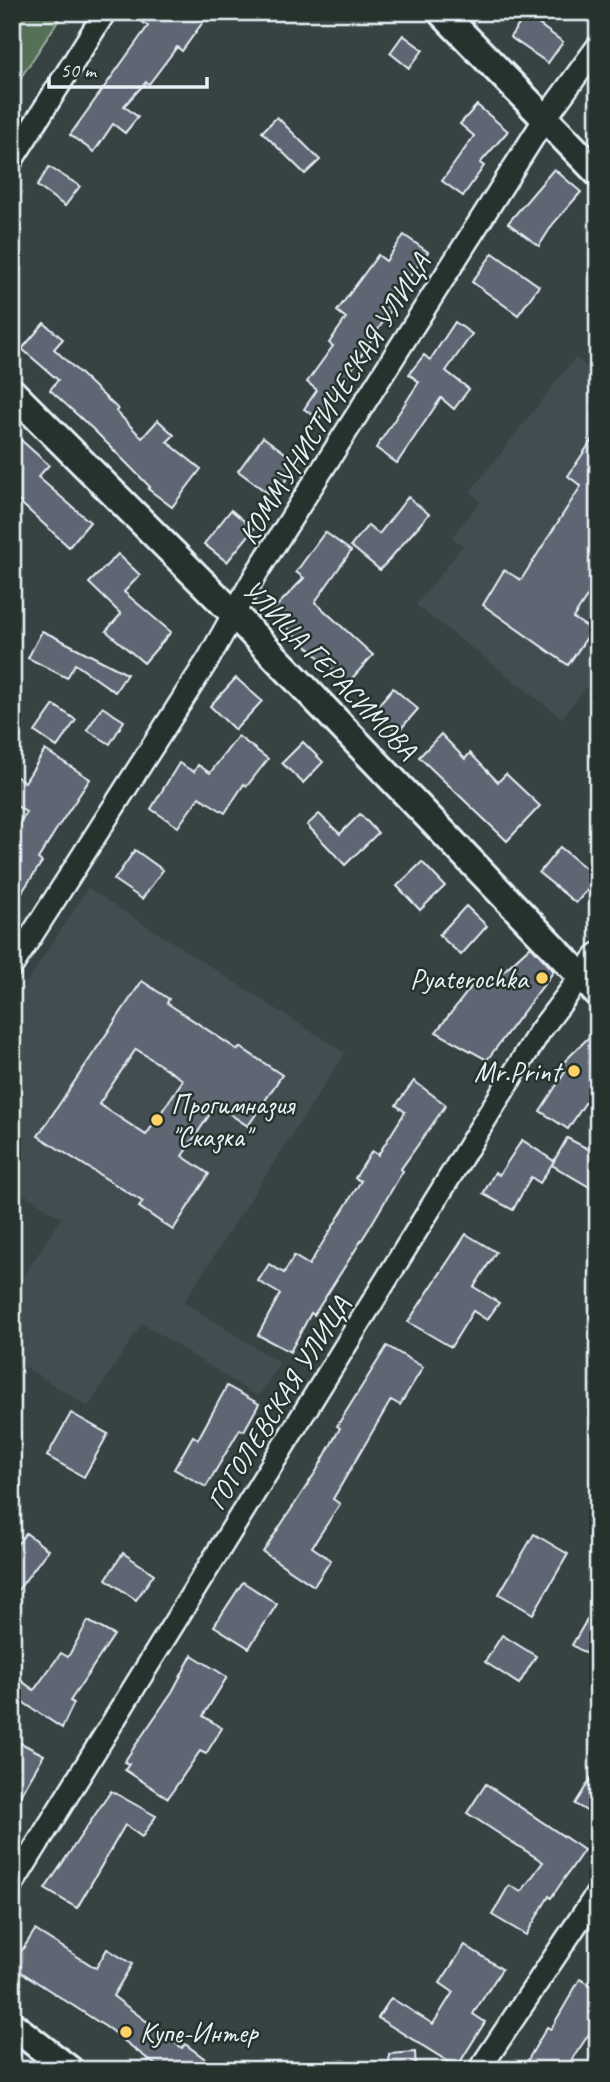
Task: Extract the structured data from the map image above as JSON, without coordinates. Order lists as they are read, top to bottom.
{
  "streets": {
    "main road": ["УЛИЦА ГЕРАСИМОВА"],
    "street": ["КОММУНИСТИЧЕСКАЯ УЛИЦА", "ГОГОЛЕВСКАЯ УЛИЦА"]
  },
  "crossings": [
    ["КОММУНИСТИЧЕСКАЯ УЛИЦА", "УЛИЦА ГЕРАСИМОВА"],
    ["УЛИЦА ГЕРАСИМОВА", "ГОГОЛЕВСКАЯ УЛИЦА"]
  ],
  "places": [
    "Pyaterochka",
    "Mr.Print",
    "Прогимназия \"Сказка\"",
    "Купе-Интер"
  ],
  "scale_bar": "50 m"
}
